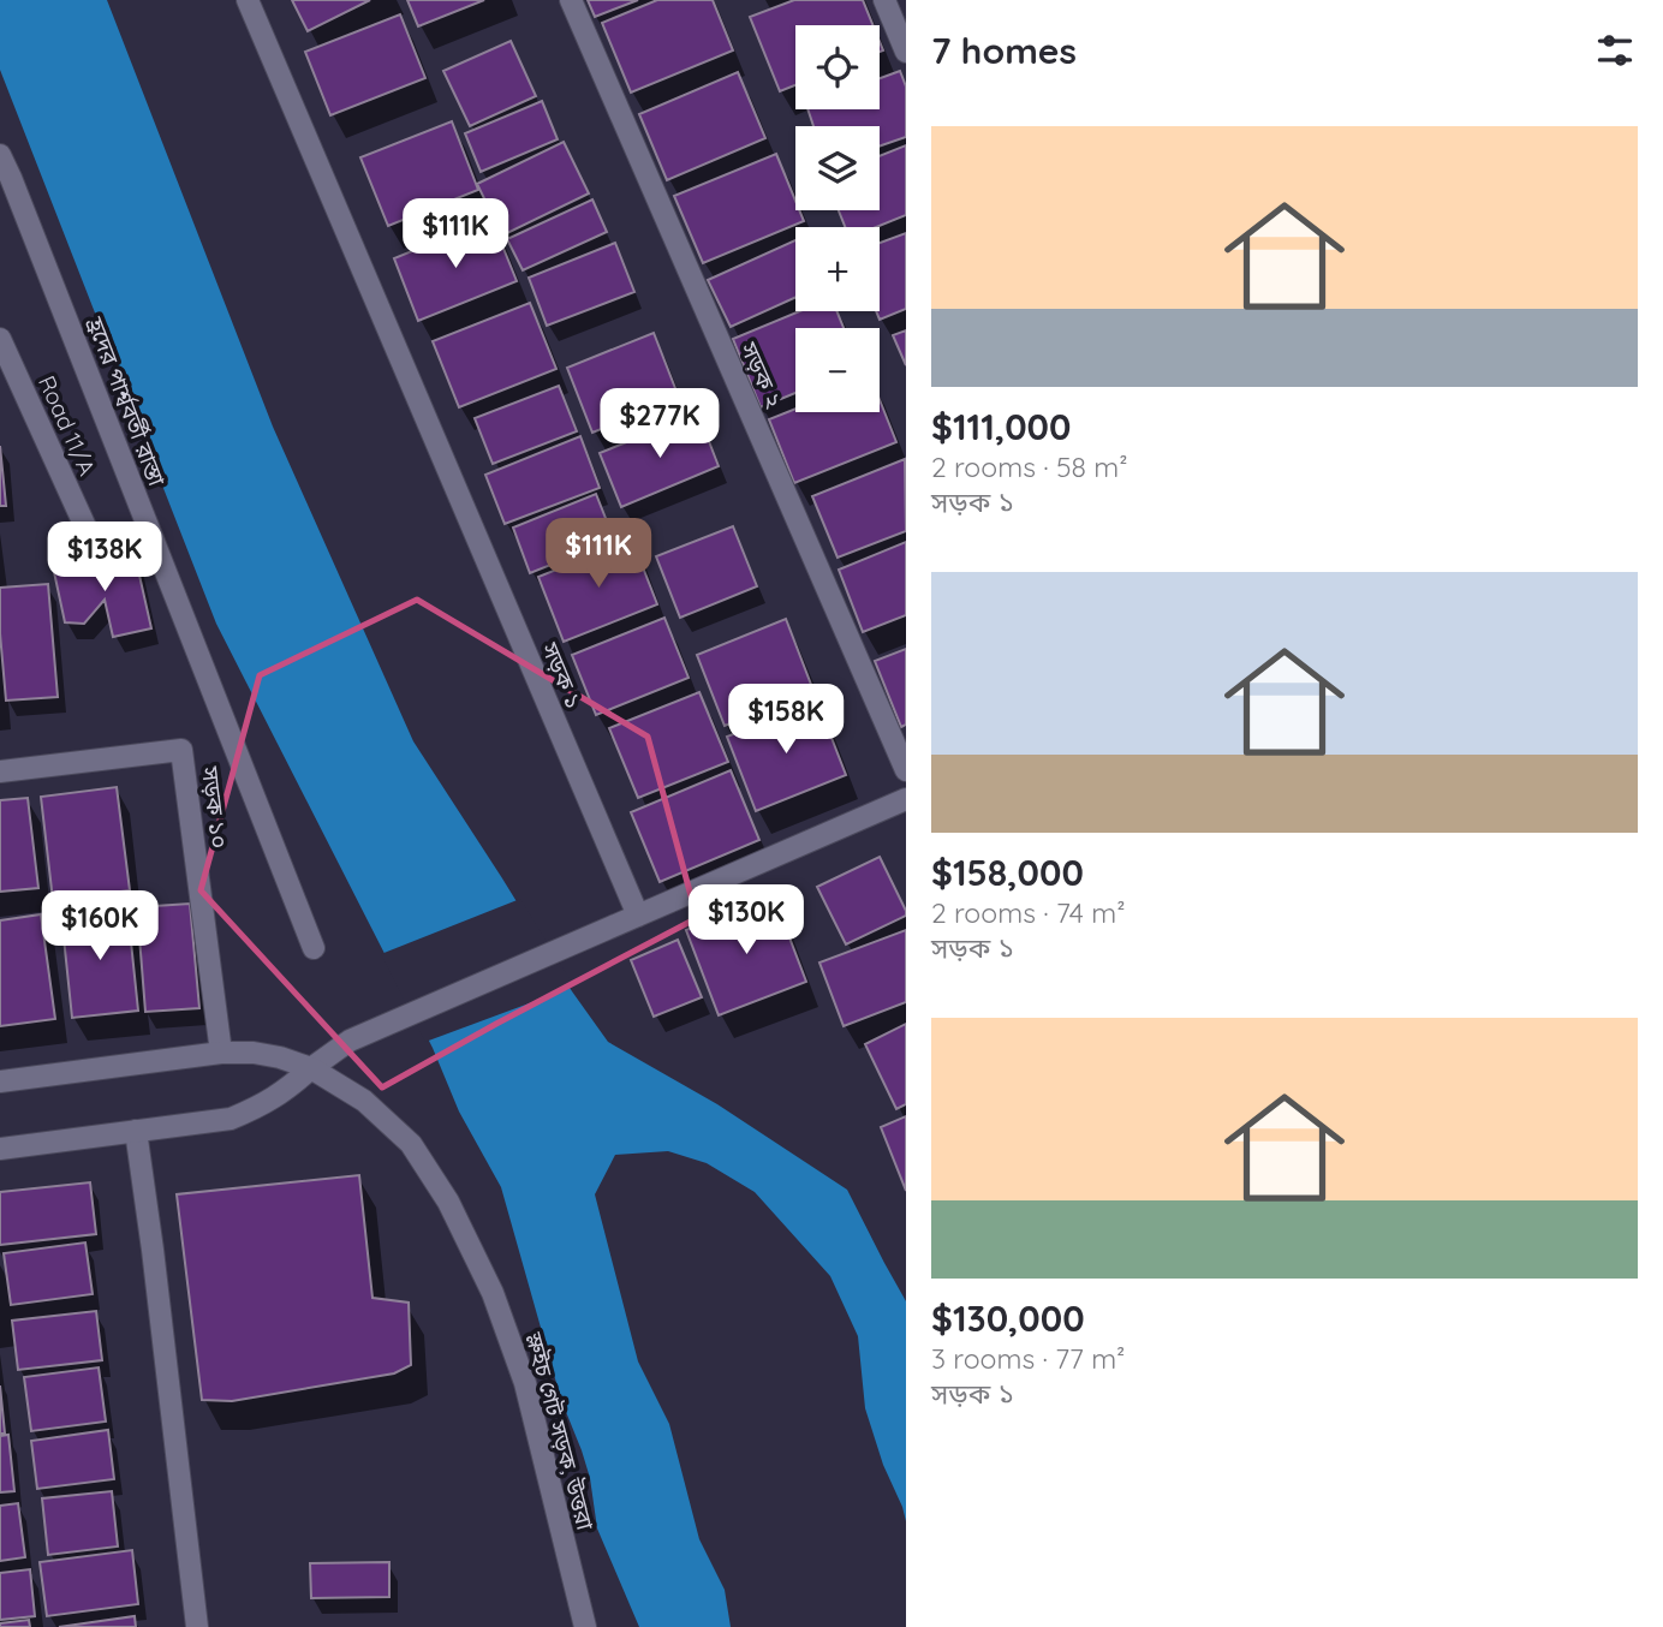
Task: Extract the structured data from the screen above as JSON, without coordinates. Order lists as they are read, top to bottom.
{
  "streets": {
    "street": [
      "সড়ক ২",
      "হ্রদের পার্শ্ববর্তী রাস্তা",
      "Road 11/A",
      "সড়ক ১",
      "সড়ক ১০",
      "স্লুইচ গেট সড়ক, উত্তরা"
    ]
  },
  "crossings": [
    ["সড়ক ১০", "স্লুইচ গেট সড়ক, উত্তরা"]
  ],
  "page": {
    "heading": "7 homes",
    "map_buttons": ["+", "−"],
    "list": [
      {
        "name": "$111,000",
        "note": "2 rooms · 58 m² · সড়ক ১"
      },
      {
        "name": "$158,000",
        "note": "2 rooms · 74 m² · সড়ক ১"
      },
      {
        "name": "$130,000",
        "note": "3 rooms · 77 m² · সড়ক ১"
      }
    ],
    "price": [
      "$111K",
      "$277K",
      "$111K",
      "$138K",
      "$158K",
      "$130K",
      "$160K"
    ]
  }
}
